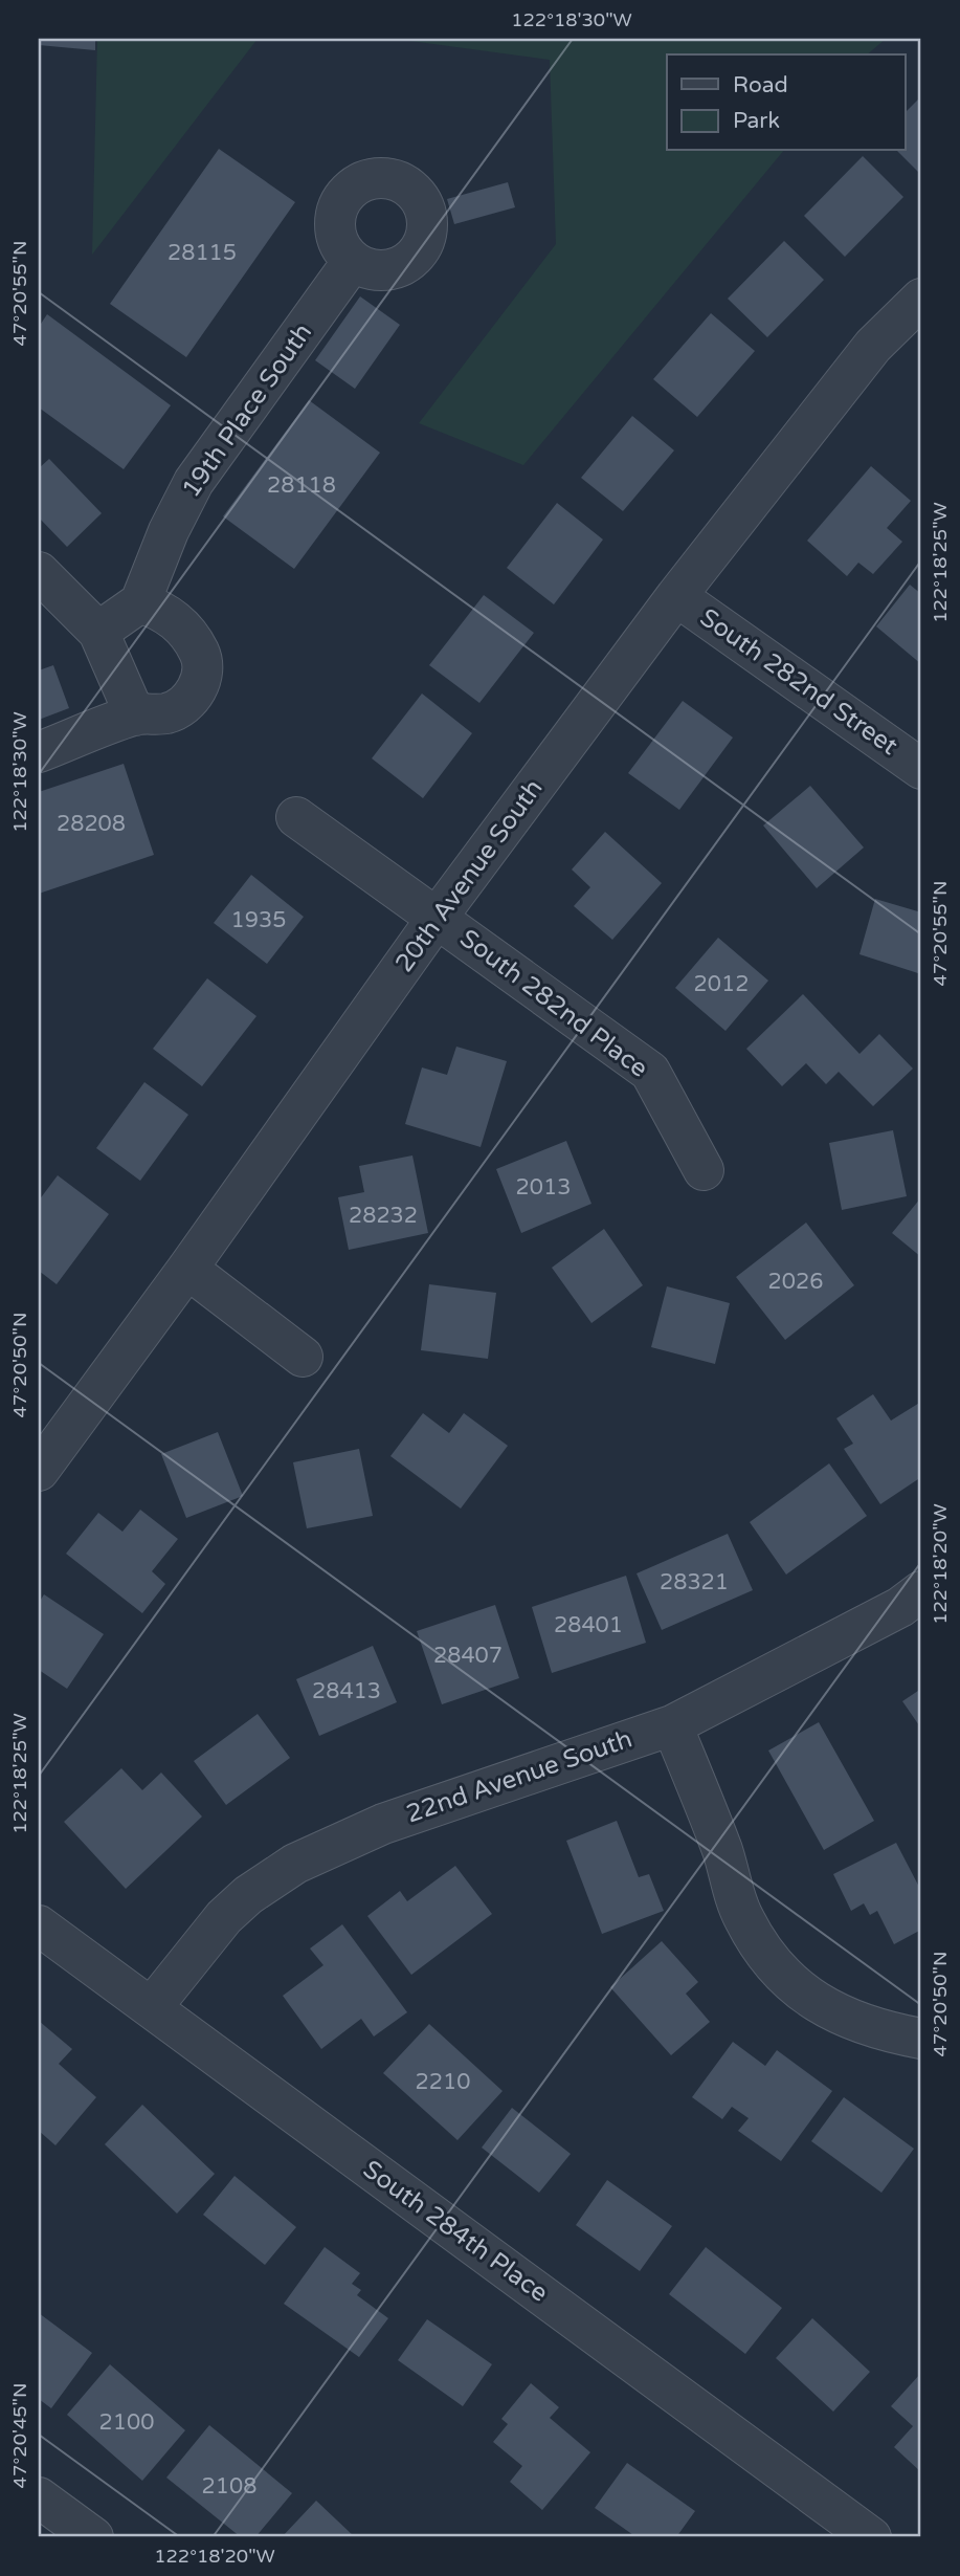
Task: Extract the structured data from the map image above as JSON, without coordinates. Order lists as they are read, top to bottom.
{
  "streets": {
    "street": [
      "19th Place South",
      "South 282nd Street",
      "20th Avenue South",
      "South 282nd Place",
      "22nd Avenue South",
      "South 284th Place"
    ]
  },
  "crossings": [
    ["South 282nd Street", "20th Avenue South"],
    ["20th Avenue South", "South 282nd Place"],
    ["22nd Avenue South", "South 284th Place"]
  ],
  "house_numbers": [
    "28115",
    "28118",
    "28208",
    "1935",
    "2012",
    "2013",
    "28232",
    "2026",
    "28321",
    "28401",
    "28407",
    "28413",
    "2210",
    "2100",
    "2108"
  ],
  "legend": ["Road", "Park"],
  "coordinates": [
    "122°18'30\"W",
    "47°20'55\"N",
    "122°18'25\"W",
    "47°20'50\"N",
    "122°18'20\"W",
    "47°20'45\"N"
  ]
}
